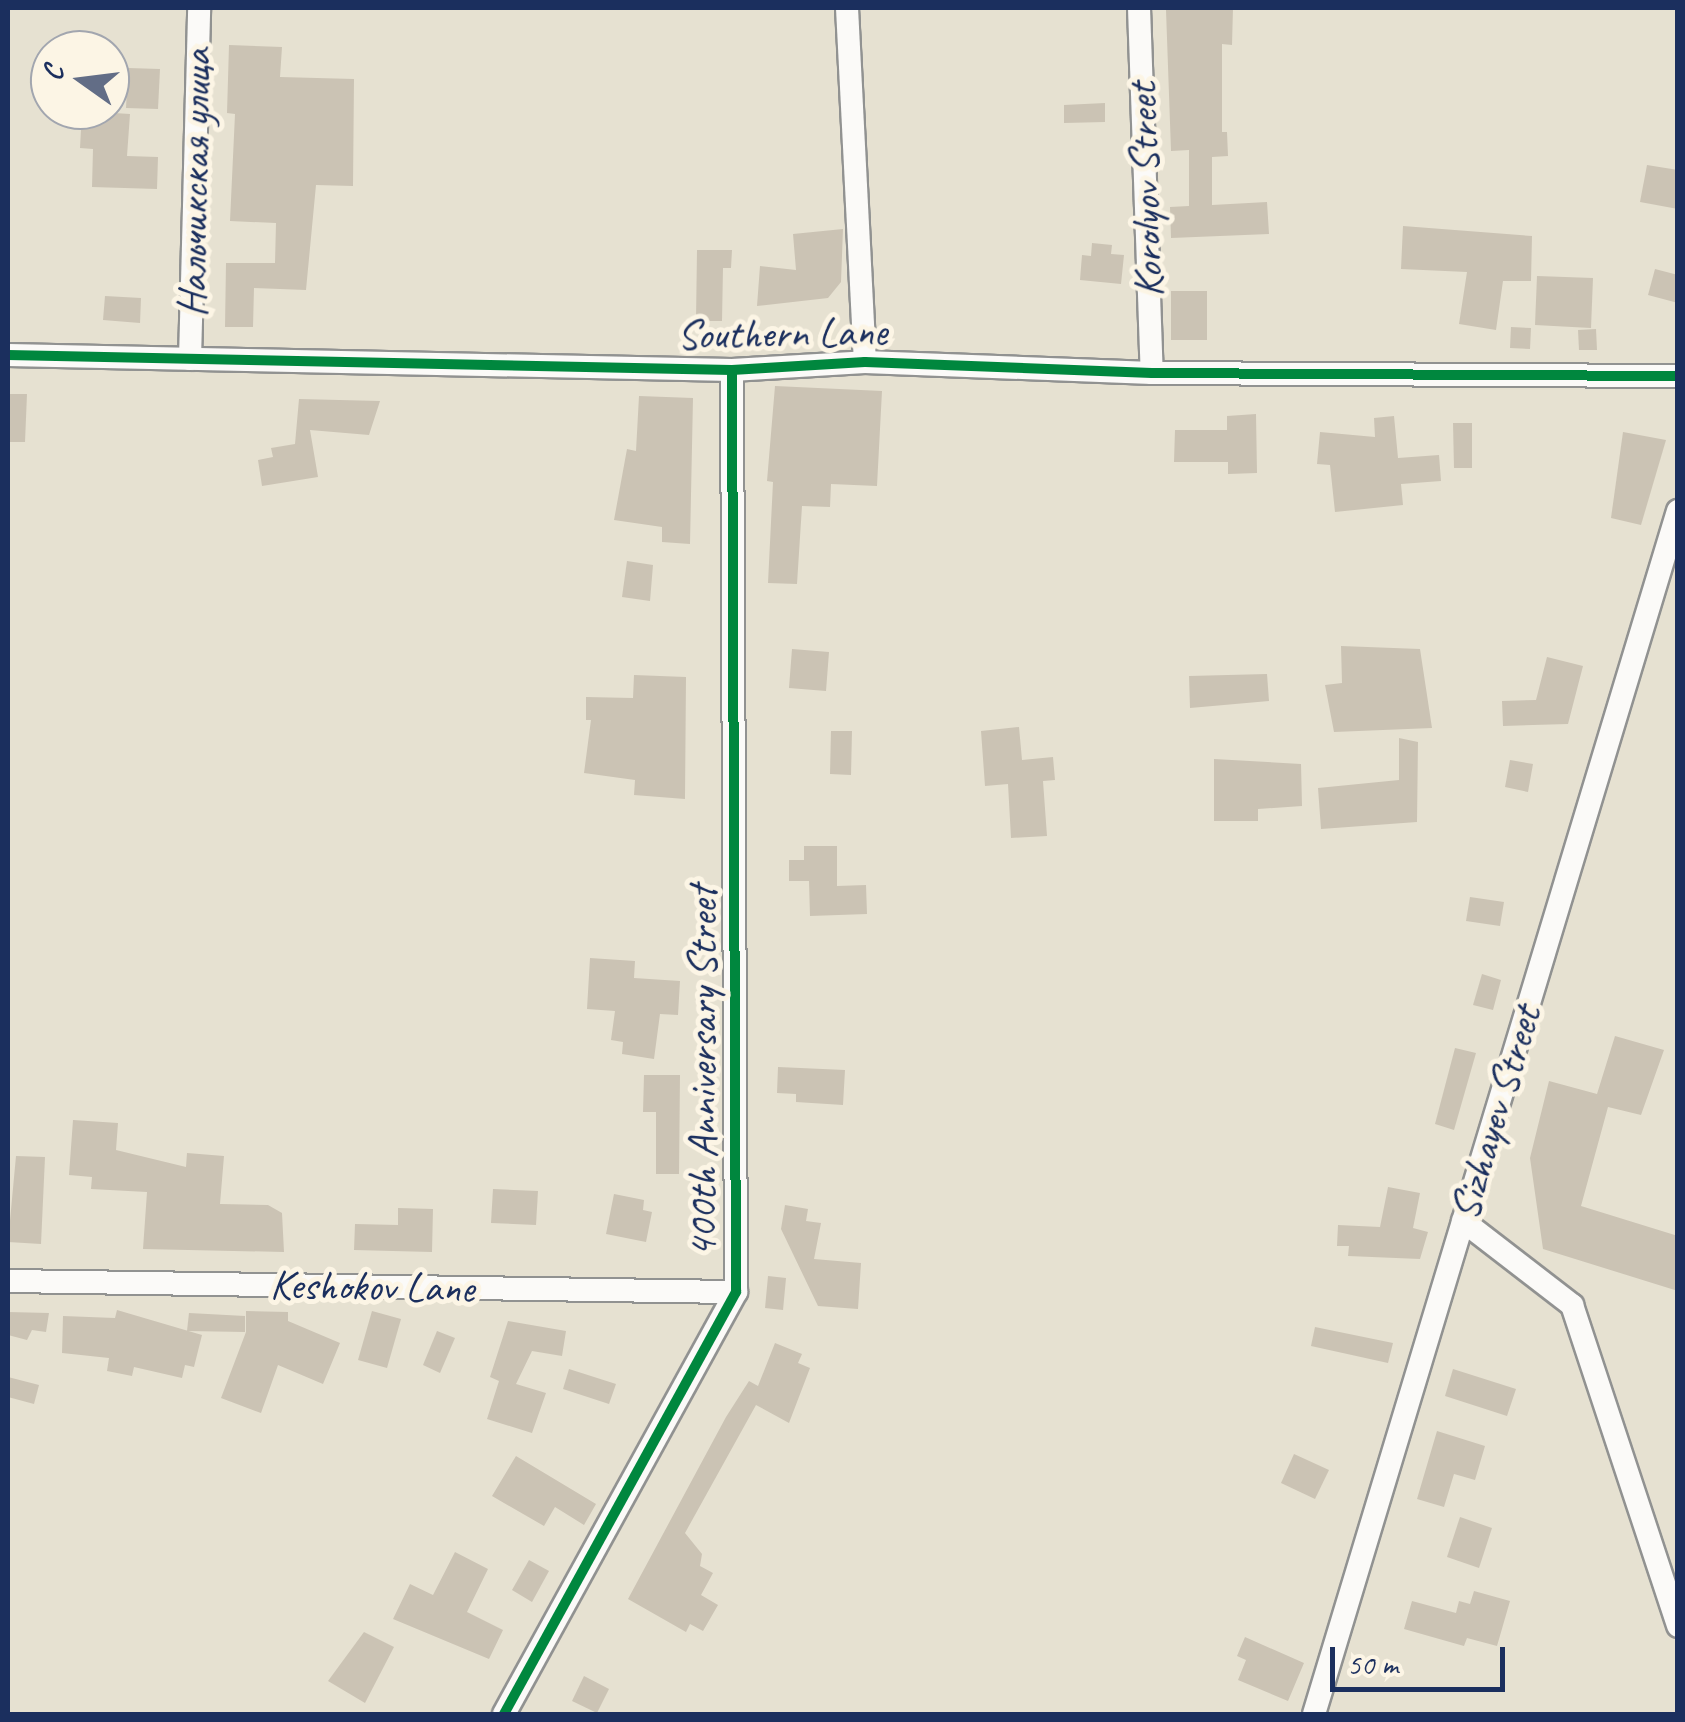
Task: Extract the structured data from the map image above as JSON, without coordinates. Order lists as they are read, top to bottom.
{
  "streets": {
    "street": [
      "Нальчикская улица",
      "Korolyov Street",
      "Southern Lane",
      "400th Anniversary Street",
      "Sizhayev Street",
      "Keshokov Lane"
    ]
  },
  "crossings": [
    ["Нальчикская улица", "Southern Lane"],
    ["Korolyov Street", "Southern Lane"],
    ["Southern Lane", "400th Anniversary Street"],
    ["400th Anniversary Street", "Keshokov Lane"]
  ],
  "scale_bar": "50 m",
  "north": "left"
}
